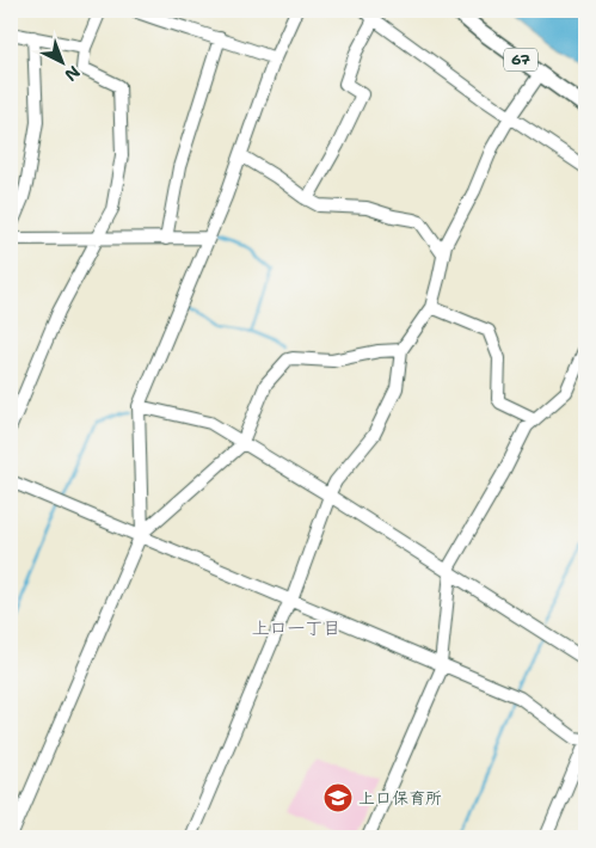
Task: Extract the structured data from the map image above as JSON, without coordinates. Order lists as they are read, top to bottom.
{
  "streets": {
    "main road": ["67"]
  },
  "districts": ["上口一丁目"],
  "places": {
    "school or university": ["上口保育所"]
  },
  "north": "bottom right"
}
